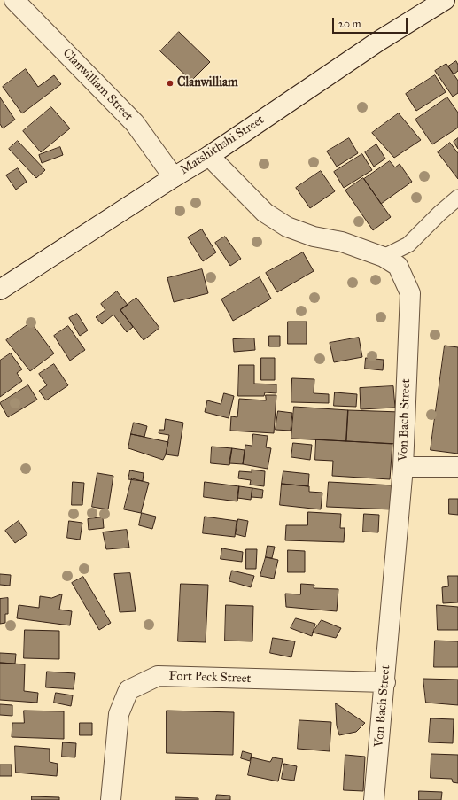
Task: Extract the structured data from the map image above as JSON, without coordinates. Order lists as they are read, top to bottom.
{
  "streets": {
    "street": [
      "Clanwilliam Street",
      "Matshithshi Street",
      "Von Bach Street",
      "Fort Peck Street"
    ]
  },
  "crossings": [
    ["Clanwilliam Street", "Matshithshi Street"],
    ["Matshithshi Street", "Von Bach Street"],
    ["Von Bach Street", "Fort Peck Street"]
  ],
  "places": ["Clanwilliam"],
  "scale_bar": "20 m"
}
